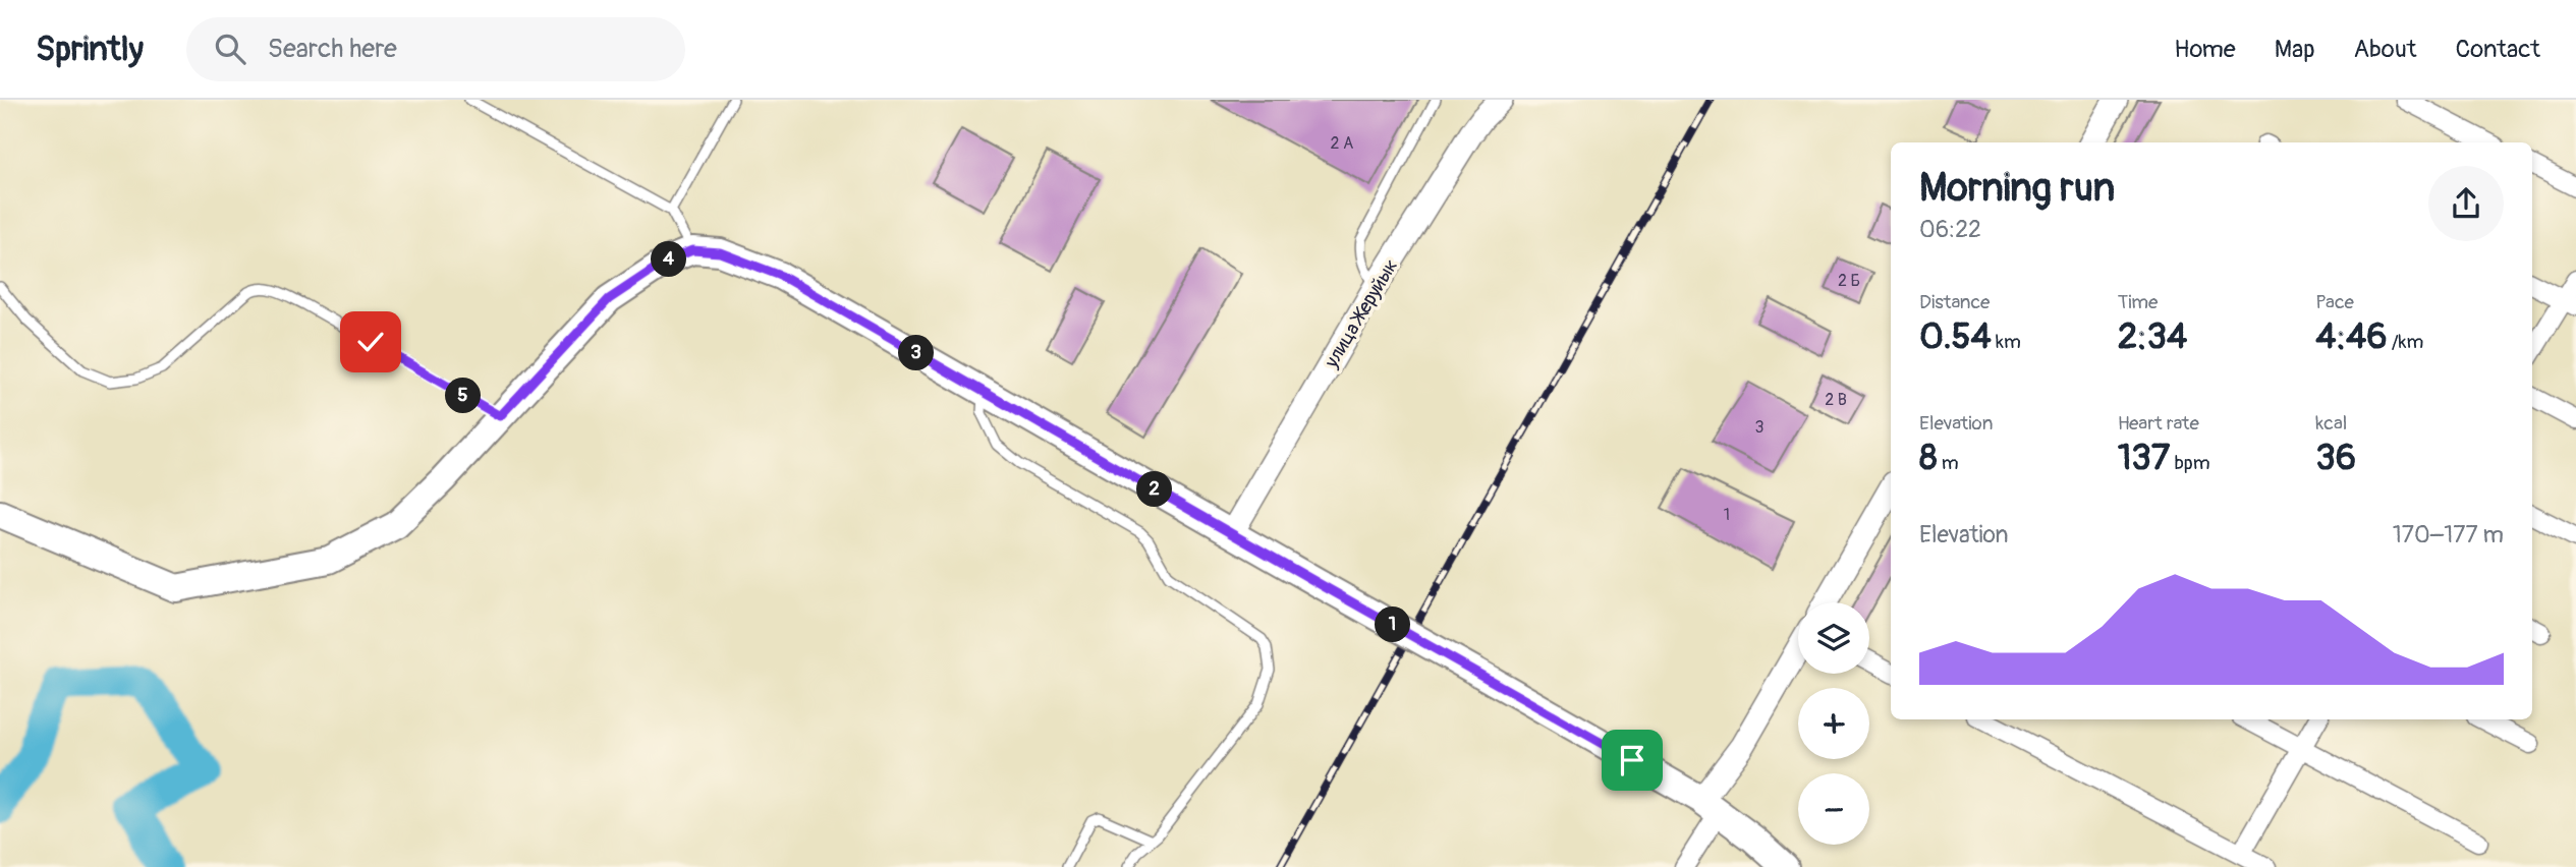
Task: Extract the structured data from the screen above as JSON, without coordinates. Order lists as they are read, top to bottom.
{
  "streets": {
    "street": ["улица Жеруйык"]
  },
  "house_numbers": [
    "2 А",
    "2 Б",
    "2 В",
    "3",
    "1"
  ],
  "page": {
    "header": "Sprintly",
    "search": "Search here",
    "nav": [
      "Home",
      "Map",
      "About",
      "Contact"
    ],
    "heading": ["Morning run", "06:22"],
    "pins": [
      "4",
      "3",
      "5",
      "2",
      "1"
    ],
    "stats": [
      ["Distance", "0.54 km"],
      ["Time", "2:34"],
      ["Pace", "4:46 /km"],
      ["Elevation", "8 m"],
      ["Heart rate", "137 bpm"],
      ["kcal", "36"]
    ],
    "chart": ["Elevation", "170–177 m"],
    "map_buttons": ["+", "−"]
  }
}
